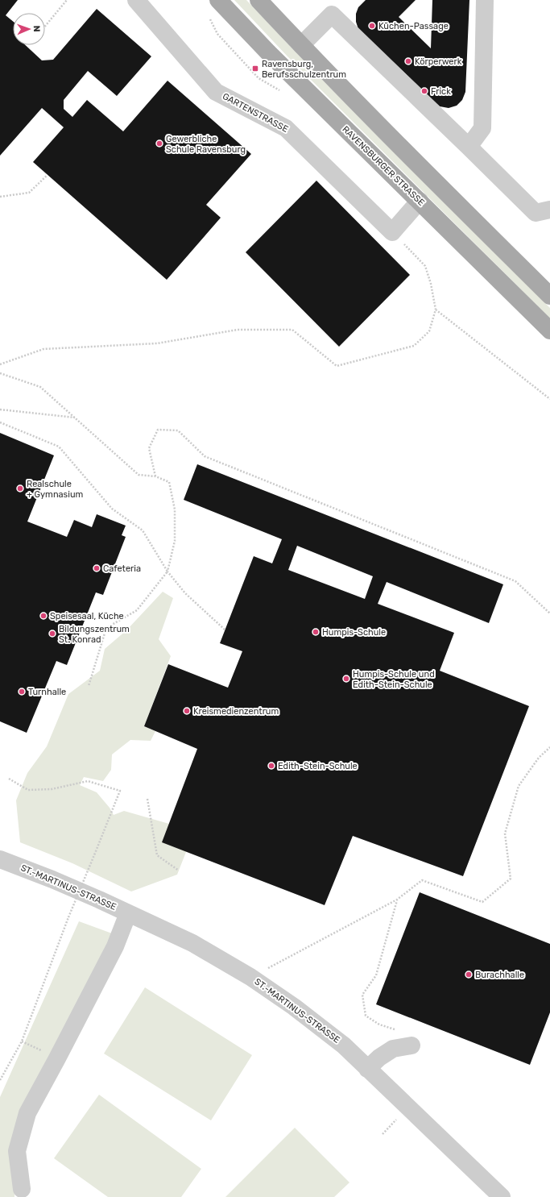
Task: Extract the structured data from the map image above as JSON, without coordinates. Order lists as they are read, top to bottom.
{
  "streets": {
    "main road": ["RAVENSBURGER STRASSE"],
    "street": ["GARTENSTRASSE", "ST.-MARTINUS-STRASSE"]
  },
  "places": {
    "other": [
      "Küchen-Passage",
      "Körperwerk",
      "Frick",
      "Gewerbliche Schule Ravensburg",
      "Realschule + Gymnasium",
      "Cafeteria",
      "Speisesaal, Küche",
      "Humpis-Schule",
      "Bildungszentrum St. Konrad",
      "Humpis-Schule und Edith-Stein-Schule",
      "Turnhalle",
      "Kreismedienzentrum",
      "Edith-Stein-Schule",
      "Burachhalle"
    ],
    "transit": ["Ravensburg, Berufsschulzentrum"]
  },
  "north": "right"
}
